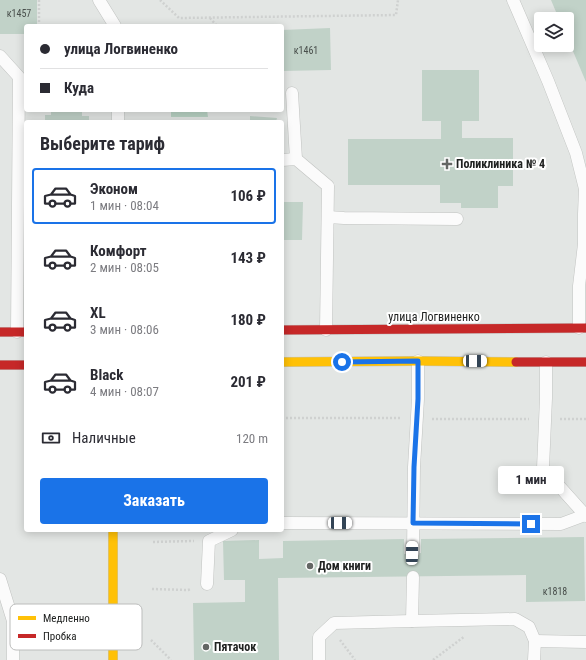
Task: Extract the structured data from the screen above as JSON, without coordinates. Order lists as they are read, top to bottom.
{
  "streets": {
    "main road": ["улица Логвиненко"]
  },
  "places": {
    "health": ["Поликлиника № 4"],
    "other": ["Дом книги", "Пятачок"]
  },
  "house_numbers": ["к1457", "к1461", "к1818"],
  "legend": ["Медленно", "Пробка"],
  "page": {
    "banner": ["улица Логвиненко", "Куда"],
    "heading": "Выберите тариф",
    "list": [
      {
        "name": "Эконом",
        "note": "1 мин · 08:04",
        "value": "106 ₽"
      },
      {
        "name": "Комфорт",
        "note": "2 мин · 08:05",
        "value": "143 ₽"
      },
      {
        "name": "XL",
        "note": "3 мин · 08:06",
        "value": "180 ₽"
      },
      {
        "name": "Black",
        "note": "4 мин · 08:07",
        "value": "201 ₽"
      }
    ],
    "pay": ["Наличные", "120 m"],
    "bubble": "1 мин",
    "buttons": "Заказать"
  }
}
